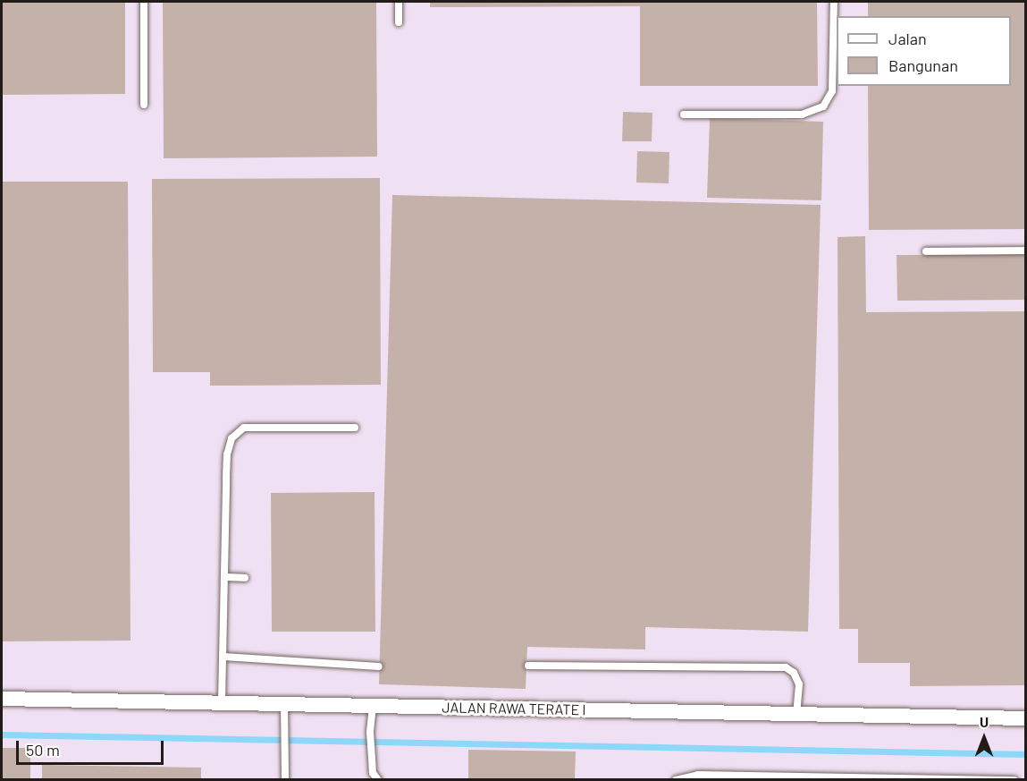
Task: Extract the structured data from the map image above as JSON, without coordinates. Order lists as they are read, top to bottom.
{
  "streets": {
    "street": ["JALAN RAWA TERATE I"]
  },
  "legend": ["Jalan", "Bangunan"],
  "scale_bar": "50 m",
  "north": "top"
}
